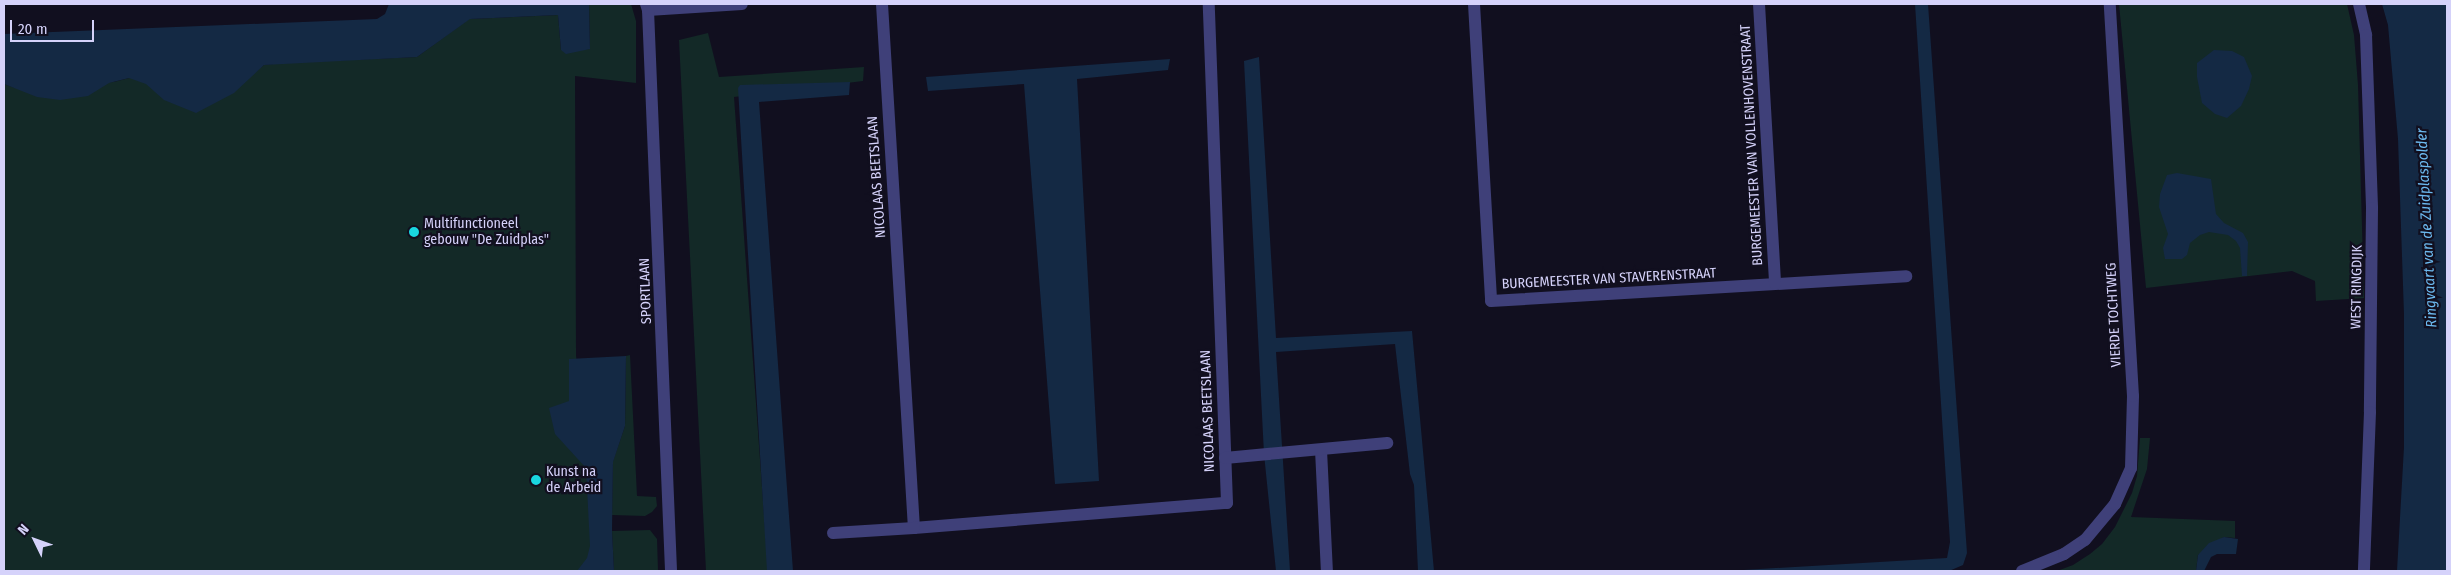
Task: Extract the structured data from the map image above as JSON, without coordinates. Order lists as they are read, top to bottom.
{
  "streets": {
    "street": [
      "BURGEMEESTER VAN VOLLENHOVENSTRAAT",
      "NICOLAAS BEETSLAAN",
      "BURGEMEESTER VAN STAVERENSTRAAT",
      "WEST RINGDIJK",
      "SPORTLAAN",
      "VIERDE TOCHTWEG"
    ]
  },
  "crossings": [
    ["BURGEMEESTER VAN VOLLENHOVENSTRAAT", "BURGEMEESTER VAN STAVERENSTRAAT"]
  ],
  "water": ["Ringvaart van de Zuidplaspolder"],
  "places": ["Multifunctioneel gebouw \"De Zuidplas\"", "Kunst na de Arbeid"],
  "scale_bar": "20 m",
  "north": "top left"
}
